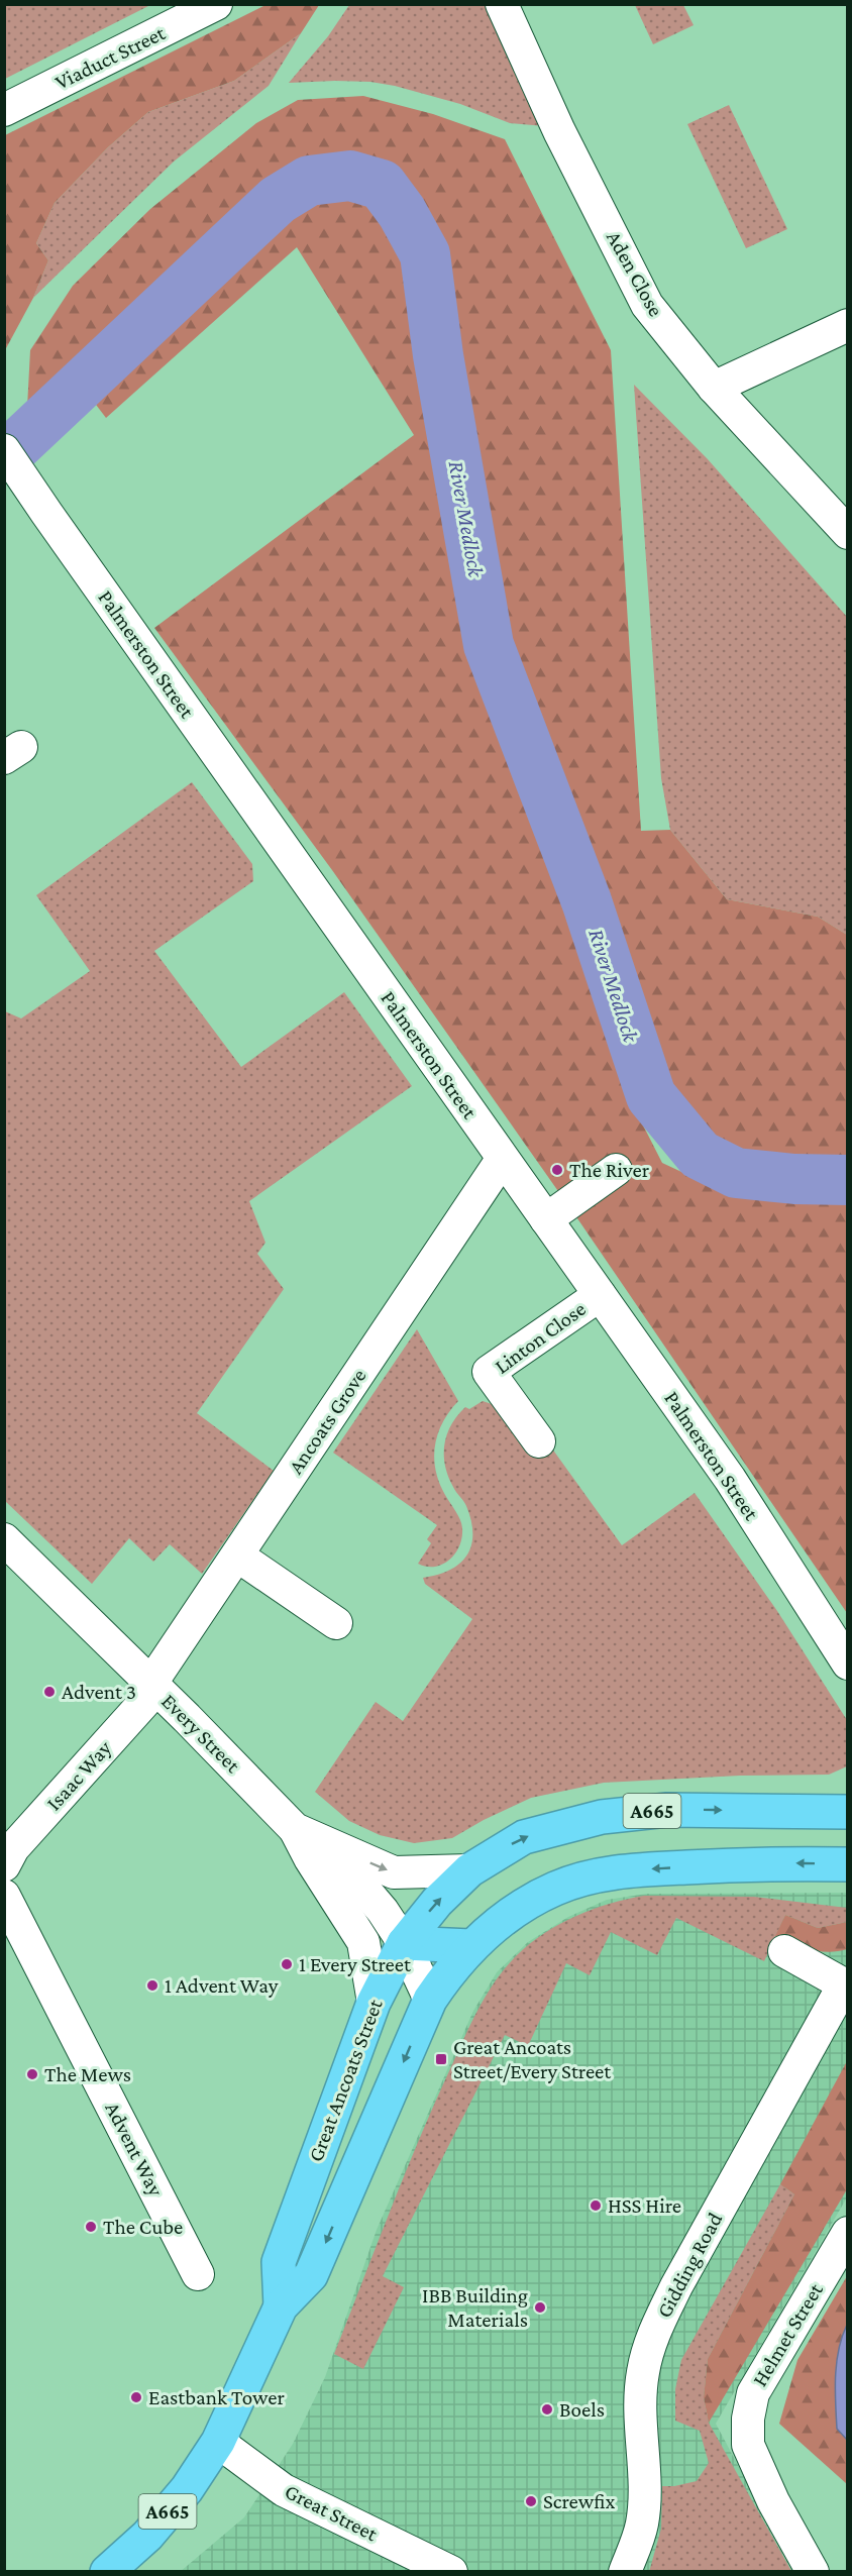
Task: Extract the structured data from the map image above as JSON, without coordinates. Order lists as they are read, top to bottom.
{
  "streets": {
    "highway": ["A665", "Great Ancoats Street"],
    "street": [
      "Viaduct Street",
      "Aden Close",
      "Palmerston Street",
      "Linton Close",
      "Ancoats Grove",
      "Every Street",
      "Isaac Way",
      "Advent Way",
      "Gidding Road",
      "Helmet Street",
      "Great Street"
    ]
  },
  "crossings": [
    ["Palmerston Street", "Linton Close"],
    ["Palmerston Street", "Ancoats Grove"],
    ["Ancoats Grove", "Every Street"],
    ["Ancoats Grove", "Isaac Way"],
    ["Every Street", "Isaac Way"],
    ["Every Street", "Great Ancoats Street"],
    ["Great Ancoats Street", "Great Street"]
  ],
  "water": ["River Medlock"],
  "places": {
    "other": [
      "The River",
      "Advent 3",
      "1 Every Street",
      "1 Advent Way",
      "The Mews",
      "HSS Hire",
      "The Cube",
      "IBB Building Materials",
      "Eastbank Tower",
      "Boels",
      "Screwfix"
    ],
    "transit": ["Great Ancoats Street/Every Street"]
  }
}
